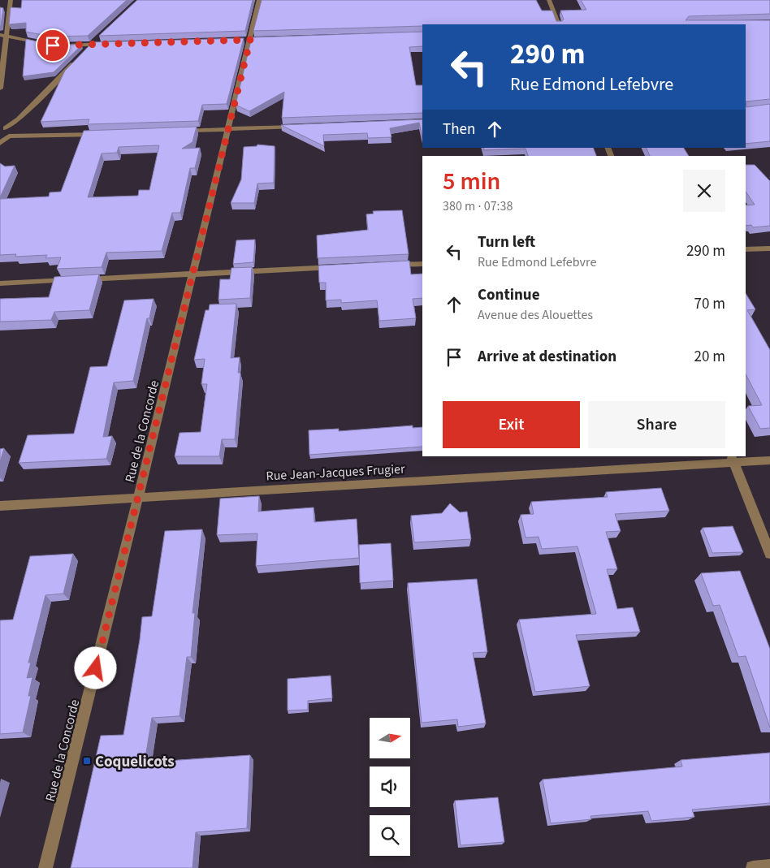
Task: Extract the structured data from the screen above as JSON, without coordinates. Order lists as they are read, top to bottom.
{
  "streets": {
    "street": ["Rue de la Concorde", "Rue Jean-Jacques Frugier"]
  },
  "crossings": [
    ["Rue de la Concorde", "Rue Jean-Jacques Frugier"]
  ],
  "places": {
    "transit": ["Coquelicots"]
  },
  "north": "right",
  "page": {
    "turn": ["290 m", "Rue Edmond Lefebvre"],
    "then": "Then",
    "heading": ["5 min", "380 m · 07:38"],
    "list": [
      {
        "name": "Turn left",
        "note": "Rue Edmond Lefebvre",
        "value": "290 m"
      },
      {
        "name": "Continue",
        "note": "Avenue des Alouettes",
        "value": "70 m"
      },
      {
        "name": "Arrive at destination",
        "value": "20 m"
      }
    ],
    "buttons": ["Exit", "Share"]
  }
}
